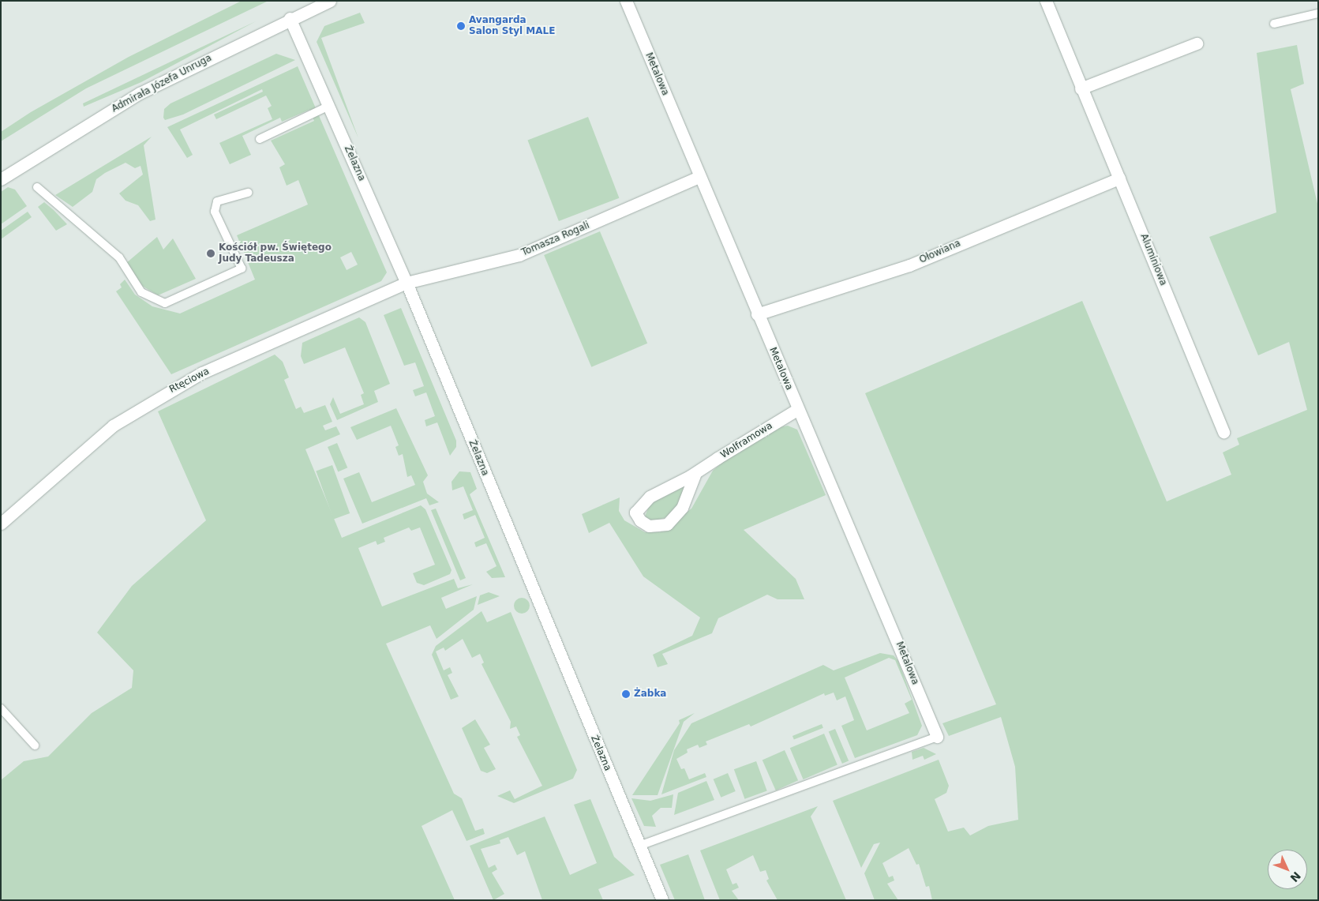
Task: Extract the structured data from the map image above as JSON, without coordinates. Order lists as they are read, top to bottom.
{
  "streets": {
    "street": [
      "Metalowa",
      "Admirała Józefa Unruga",
      "Żelazna",
      "Tomasza Rogali",
      "Ołowiana",
      "Aluminiowa",
      "Rtęciowa",
      "Wolframowa"
    ]
  },
  "crossings": [
    ["Metalowa", "Tomasza Rogali"],
    ["Metalowa", "Ołowiana"],
    ["Metalowa", "Wolframowa"],
    ["Admirała Józefa Unruga", "Żelazna"],
    ["Żelazna", "Tomasza Rogali"],
    ["Żelazna", "Rtęciowa"],
    ["Tomasza Rogali", "Rtęciowa"],
    ["Ołowiana", "Aluminiowa"]
  ],
  "places": ["Avangarda Salon Styl MALE", "Kościół pw. Świętego Judy Tadeusza", "Żabka"],
  "north": "bottom right"
}
